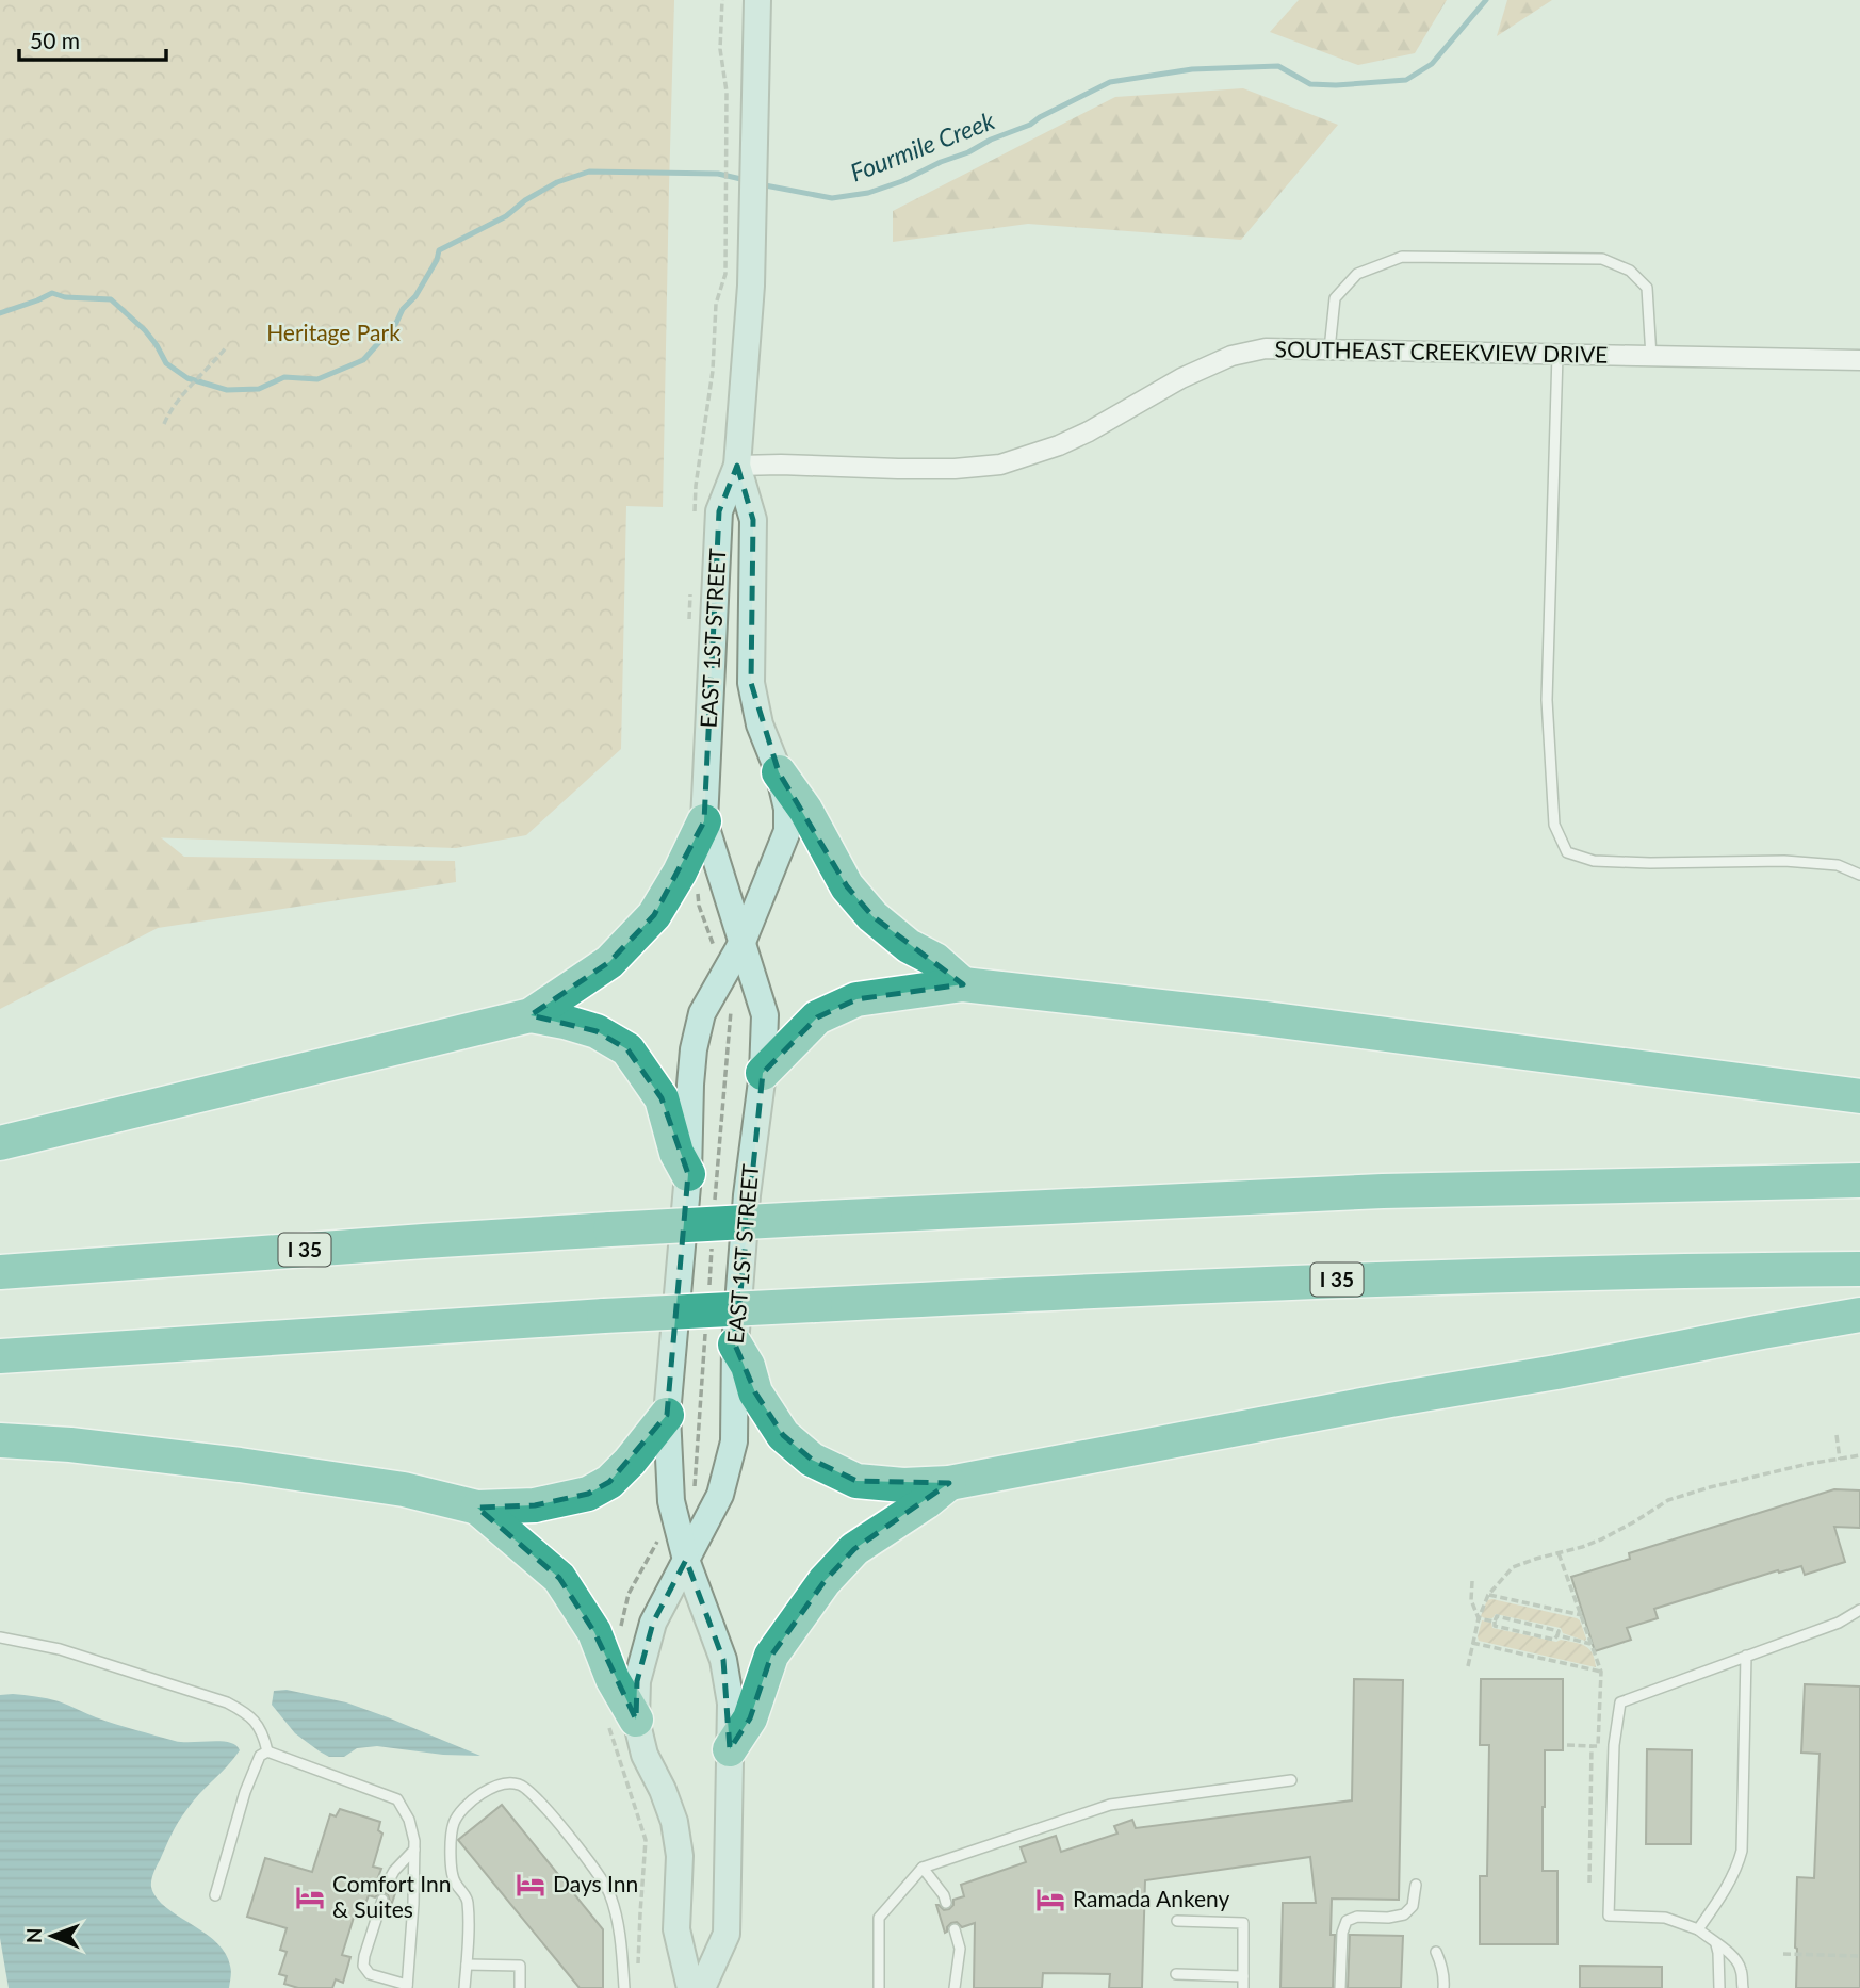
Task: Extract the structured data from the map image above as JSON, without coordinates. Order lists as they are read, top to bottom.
{
  "streets": {
    "highway": ["I 35"],
    "main road": ["EAST 1ST STREET"],
    "street": ["SOUTHEAST CREEKVIEW DRIVE"]
  },
  "crossings": [
    ["SOUTHEAST CREEKVIEW DRIVE", "EAST 1ST STREET"]
  ],
  "water": ["Fourmile Creek"],
  "parks": ["Heritage Park"],
  "places": {
    "hotel": ["Days Inn", "Comfort Inn & Suites", "Ramada Ankeny"]
  },
  "scale_bar": "50 m",
  "north": "left"
}
